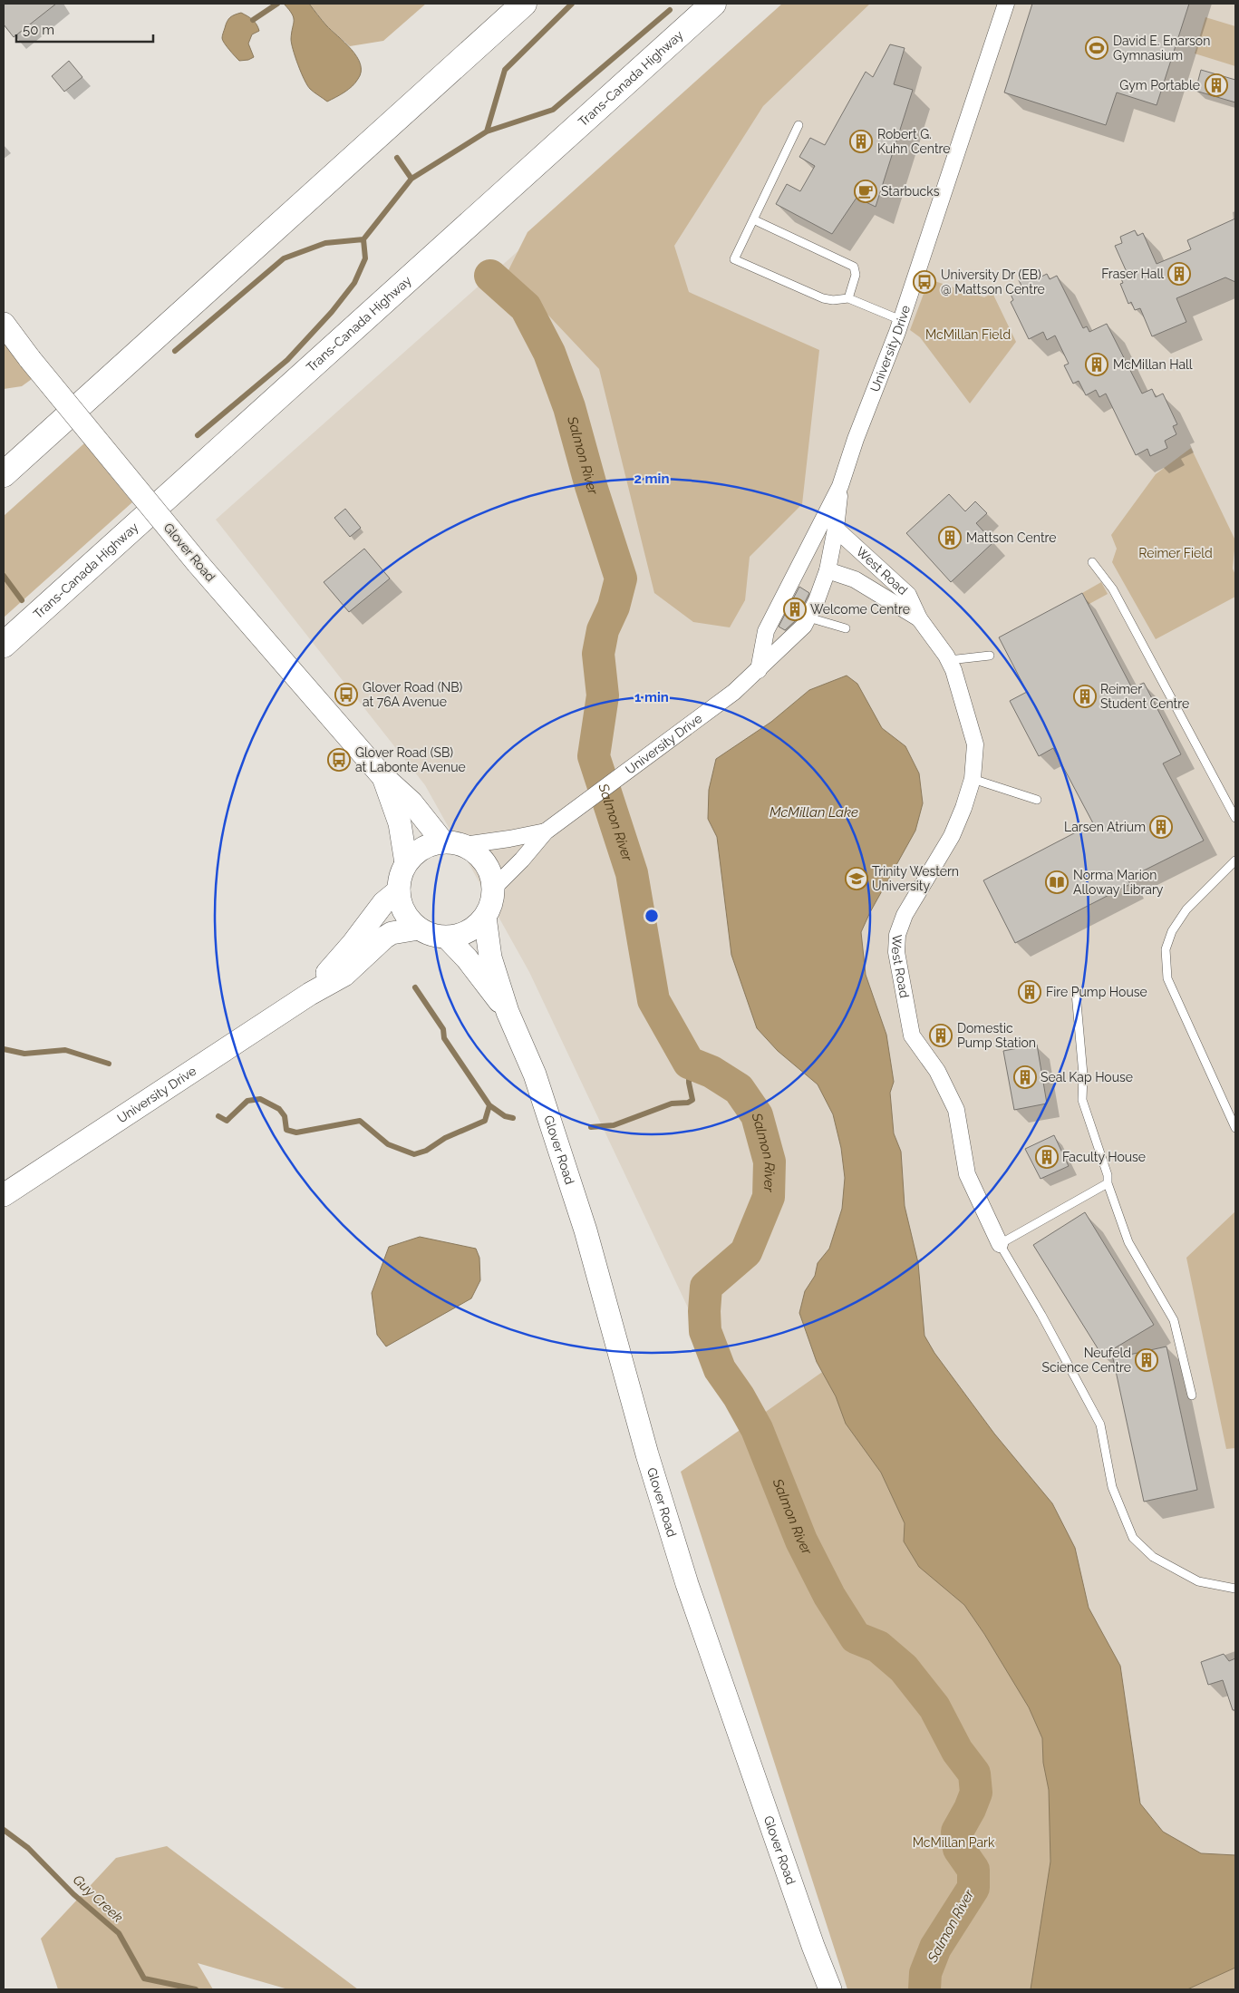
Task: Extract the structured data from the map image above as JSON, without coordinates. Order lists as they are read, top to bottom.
{
  "streets": {
    "highway": ["Trans-Canada Highway"],
    "main road": ["University Drive", "Glover Road"],
    "street": ["West Road"]
  },
  "crossings": [
    ["University Drive", "Glover Road"],
    ["University Drive", "West Road"]
  ],
  "water": ["Salmon River", "McMillan Lake", "Guy Creek"],
  "parks": ["McMillan Field", "Reimer Field", "McMillan Park"],
  "places": {
    "sports": ["David E. Enarson Gymnasium"],
    "building": [
      "Gym Portable",
      "Robert G. Kuhn Centre",
      "Fraser Hall",
      "McMillan Hall",
      "Mattson Centre",
      "Welcome Centre",
      "Reimer Student Centre",
      "Larsen Atrium",
      "Fire Pump House",
      "Domestic Pump Station",
      "Seal Kap House",
      "Faculty House",
      "Neufeld Science Centre"
    ],
    "cafe": ["Starbucks"],
    "bus stop": ["University Dr (EB) @ Mattson Centre", "Glover Road (NB) at 76A Avenue", "Glover Road (SB) at Labonte Avenue"],
    "school or university": ["Trinity Western University"],
    "library": ["Norma Marion Alloway Library"]
  },
  "scale_bar": "50 m",
  "rings": ["2 min", "1 min"]
}
